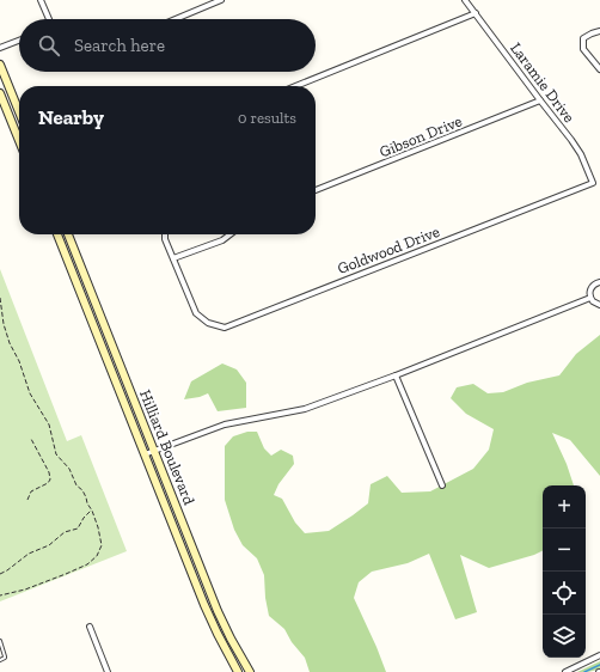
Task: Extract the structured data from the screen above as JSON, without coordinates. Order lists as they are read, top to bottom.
{
  "streets": {
    "main road": ["Hilliard Boulevard"],
    "street": ["Laramie Drive", "Gibson Drive", "Goldwood Drive"]
  },
  "crossings": [
    ["Laramie Drive", "Gibson Drive"],
    ["Laramie Drive", "Goldwood Drive"]
  ],
  "page": {
    "search": "Search here",
    "heading": ["Nearby", "0 results"],
    "map_buttons": ["+", "−"]
  }
}
